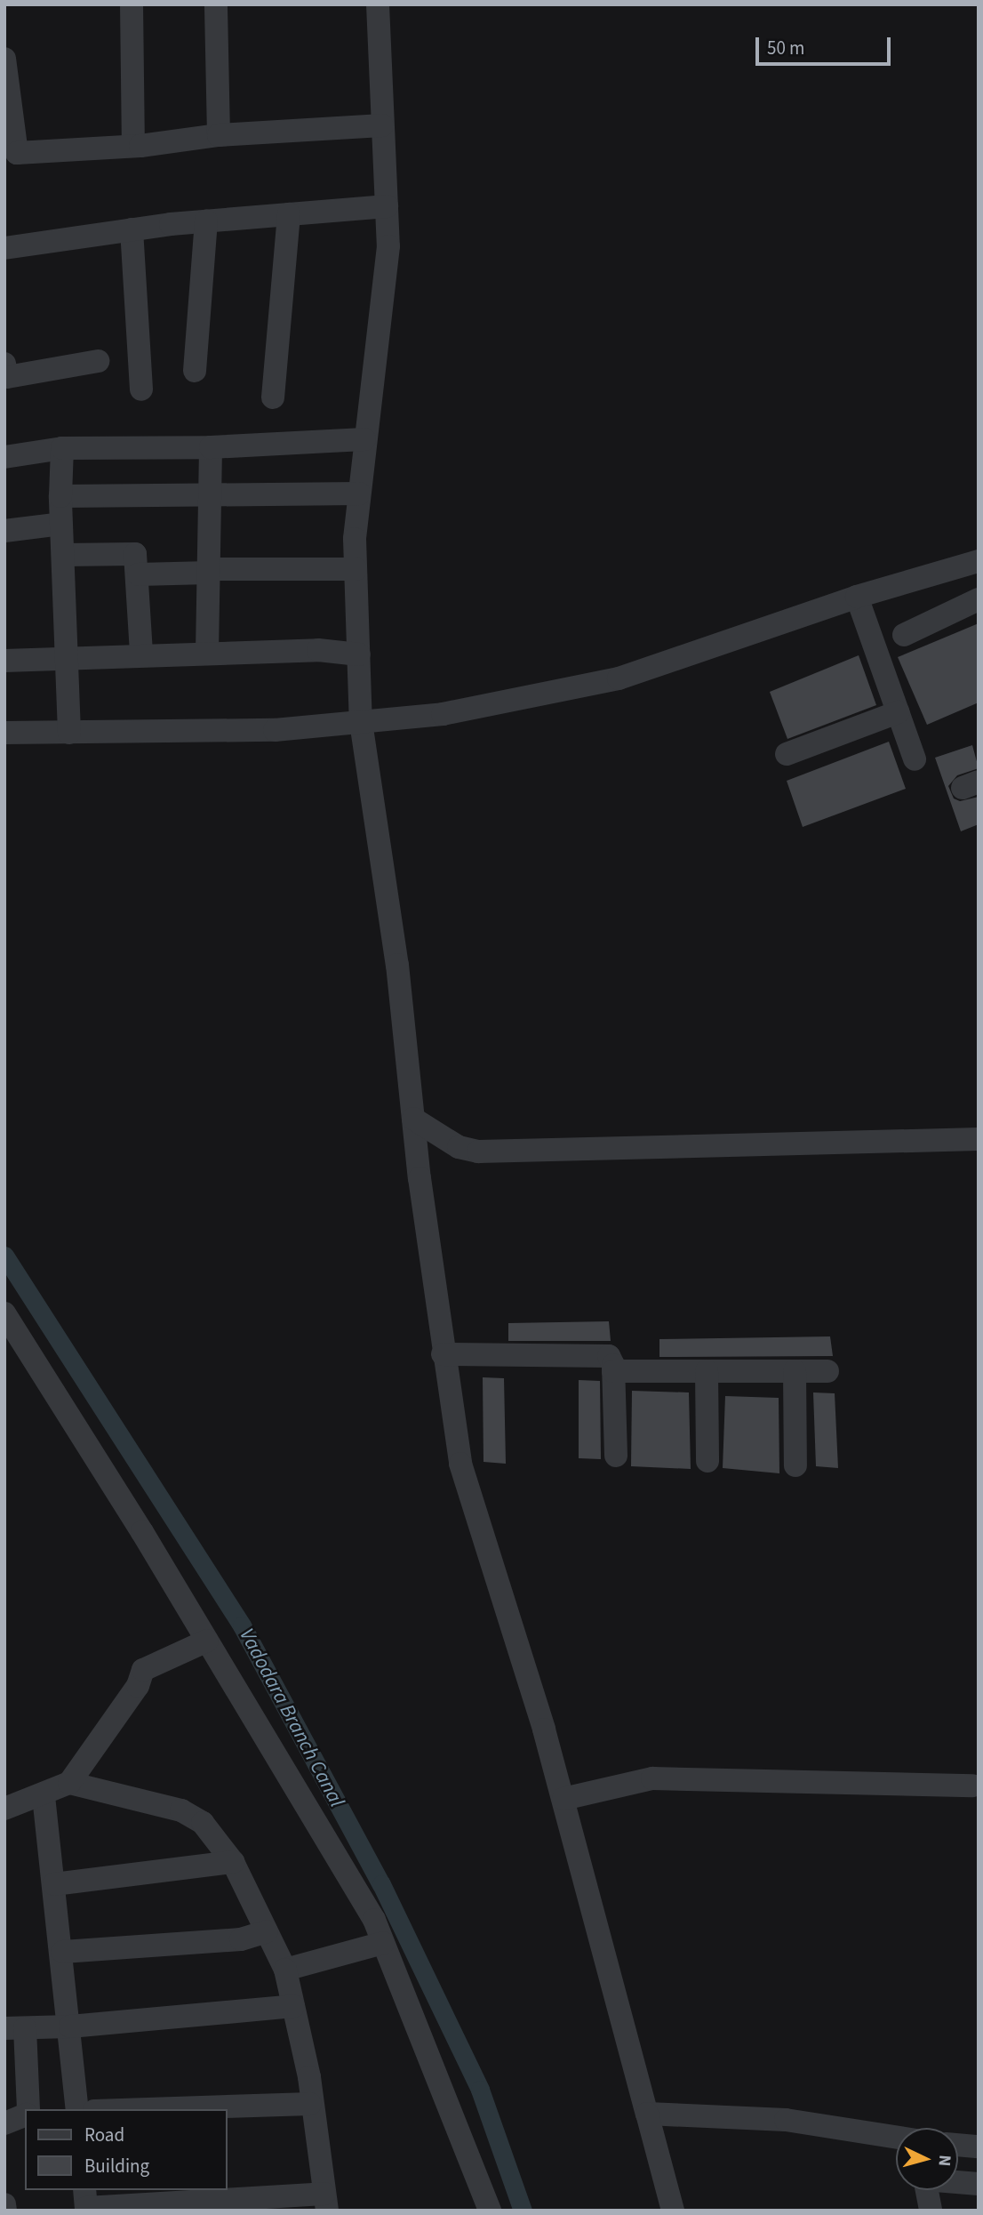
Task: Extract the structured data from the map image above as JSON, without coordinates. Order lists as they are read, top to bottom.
{
  "water": ["Vadodara Branch Canal"],
  "legend": ["Road", "Building"],
  "scale_bar": "50 m",
  "north": "right"
}
